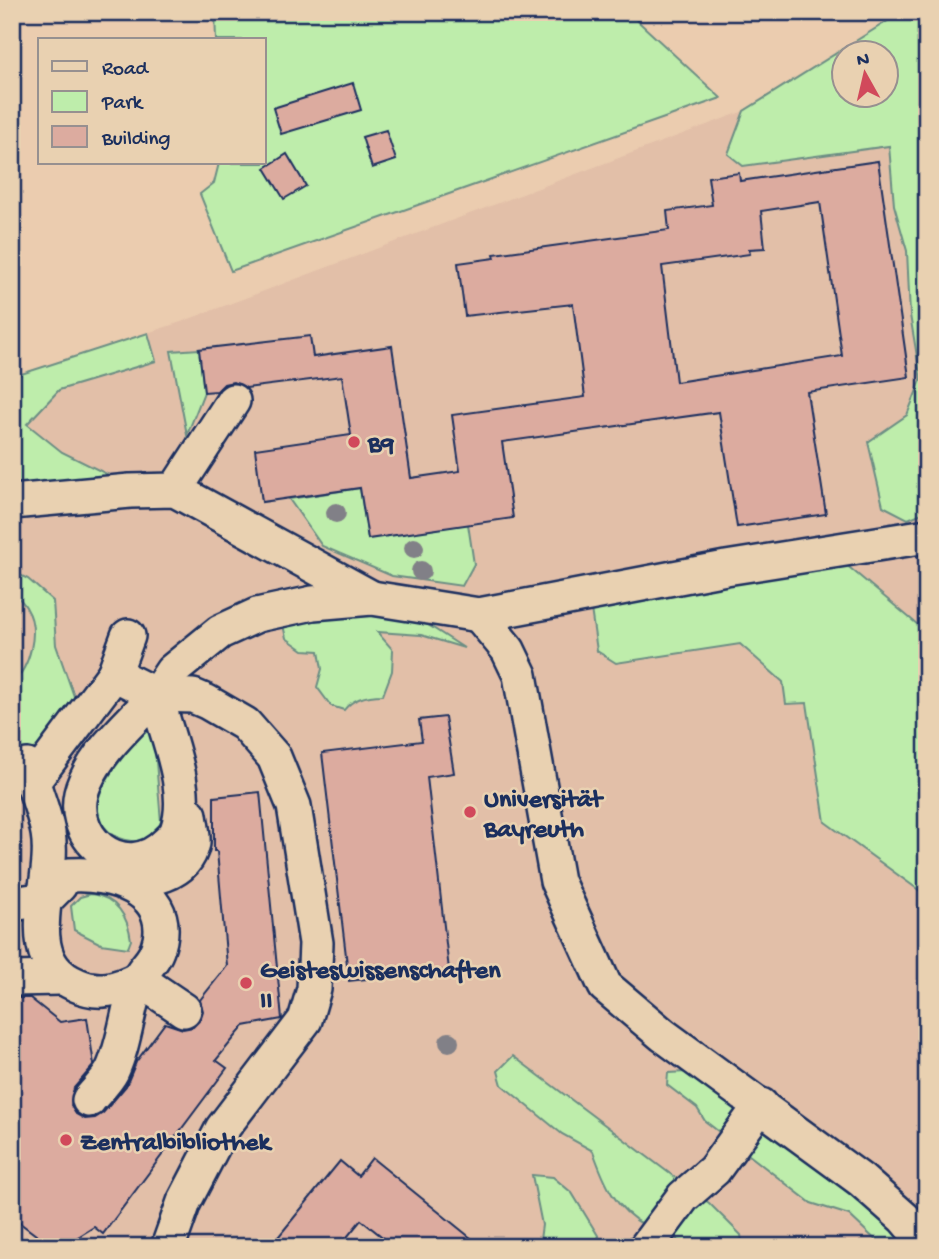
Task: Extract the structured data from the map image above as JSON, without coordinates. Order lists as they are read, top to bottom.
{
  "places": [
    "B9",
    "Universität Bayreuth",
    "Geisteswissenschaften II",
    "Zentralbibliothek"
  ],
  "legend": ["Road", "Park", "Building"],
  "north": "top"
}
